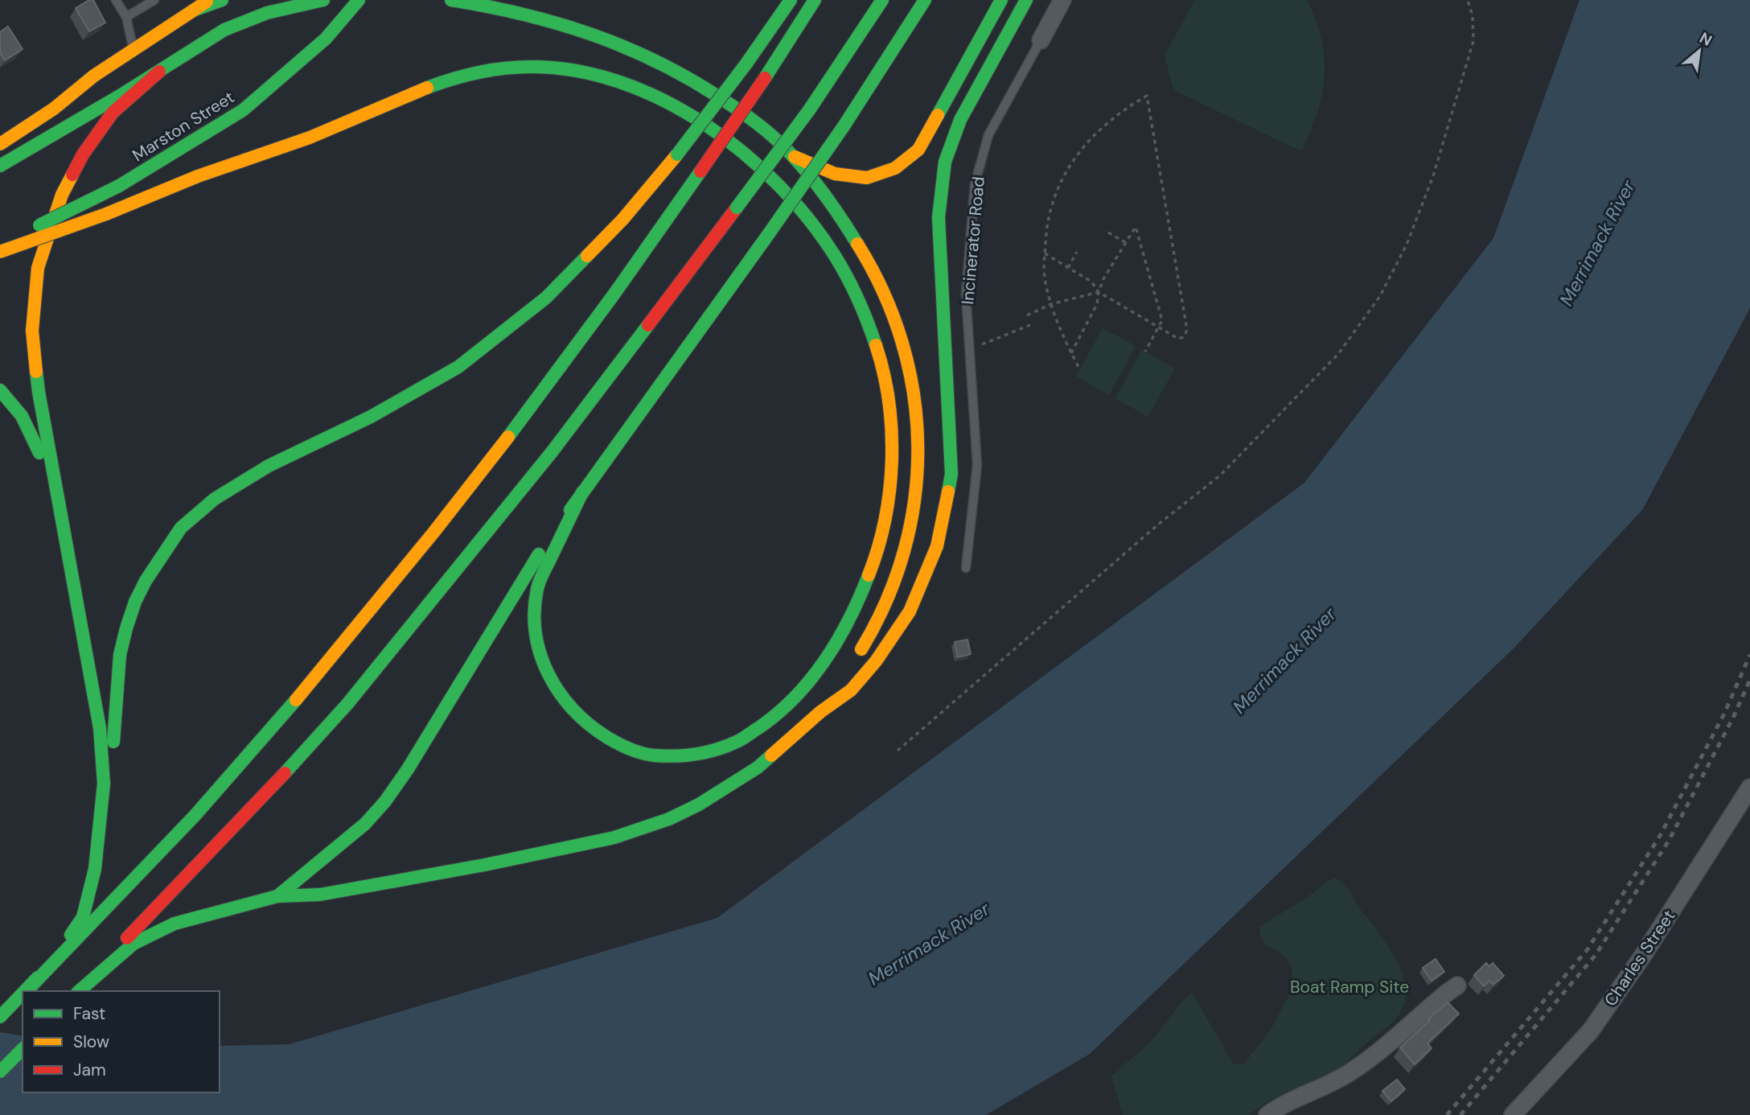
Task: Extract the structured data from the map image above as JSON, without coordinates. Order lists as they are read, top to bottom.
{
  "streets": {
    "main road": ["Marston Street"],
    "street": ["Incinerator Road", "Charles Street"]
  },
  "water": ["Merrimack River"],
  "parks": ["Boat Ramp Site"],
  "legend": ["Fast", "Slow", "Jam"],
  "north": "top right"
}
